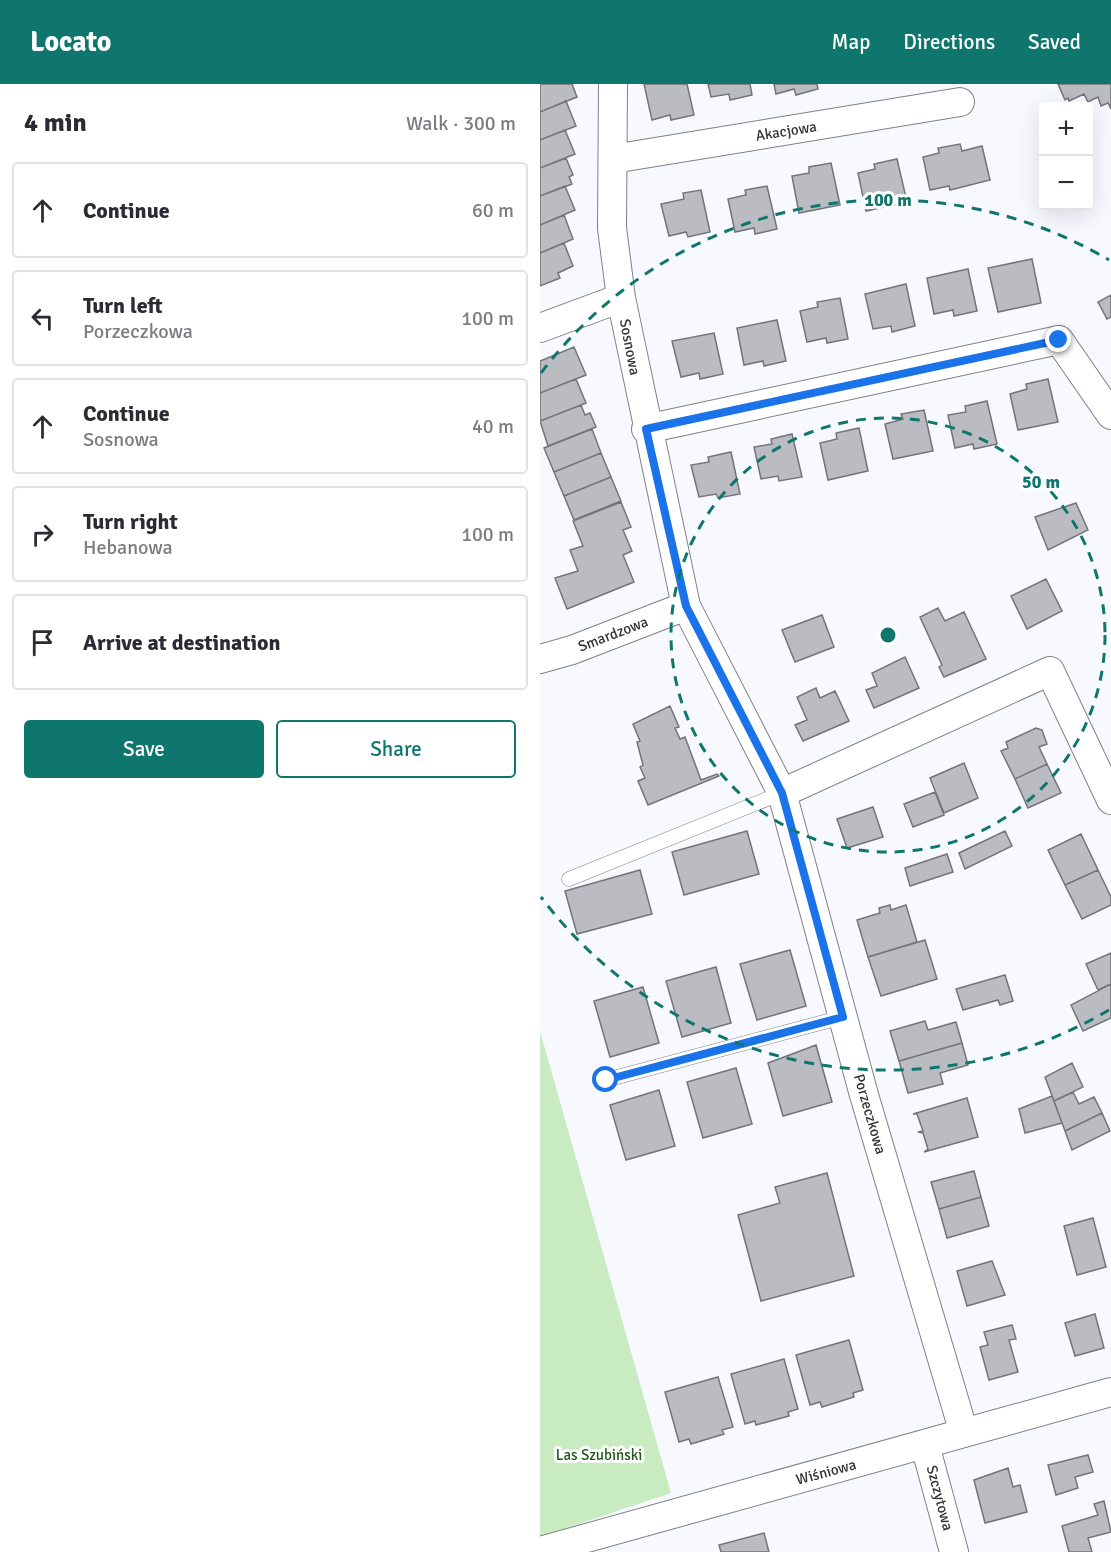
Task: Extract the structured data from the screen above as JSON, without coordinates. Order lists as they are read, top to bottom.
{
  "streets": {
    "street": [
      "Akacjowa",
      "Sosnowa",
      "Smardzowa",
      "Porzeczkowa",
      "Wiśniowa",
      "Szczytowa"
    ]
  },
  "crossings": [
    ["Akacjowa", "Sosnowa"],
    ["Sosnowa", "Smardzowa"],
    ["Sosnowa", "Porzeczkowa"],
    ["Smardzowa", "Porzeczkowa"],
    ["Porzeczkowa", "Wiśniowa"],
    ["Wiśniowa", "Szczytowa"]
  ],
  "parks": ["Las Szubiński"],
  "page": {
    "header": "Locato",
    "nav": ["Map", "Directions", "Saved"],
    "heading": ["4 min", "Walk · 300 m"],
    "map_buttons": ["+", "−"],
    "list": [
      ["Continue", "60 m"],
      ["Turn left", "Porzeczkowa", "100 m"],
      ["Continue", "Sosnowa", "40 m"],
      ["Turn right", "Hebanowa", "100 m"],
      "Arrive at destination"
    ],
    "buttons": ["Save", "Share"]
  },
  "rings": ["100 m", "50 m"]
}
